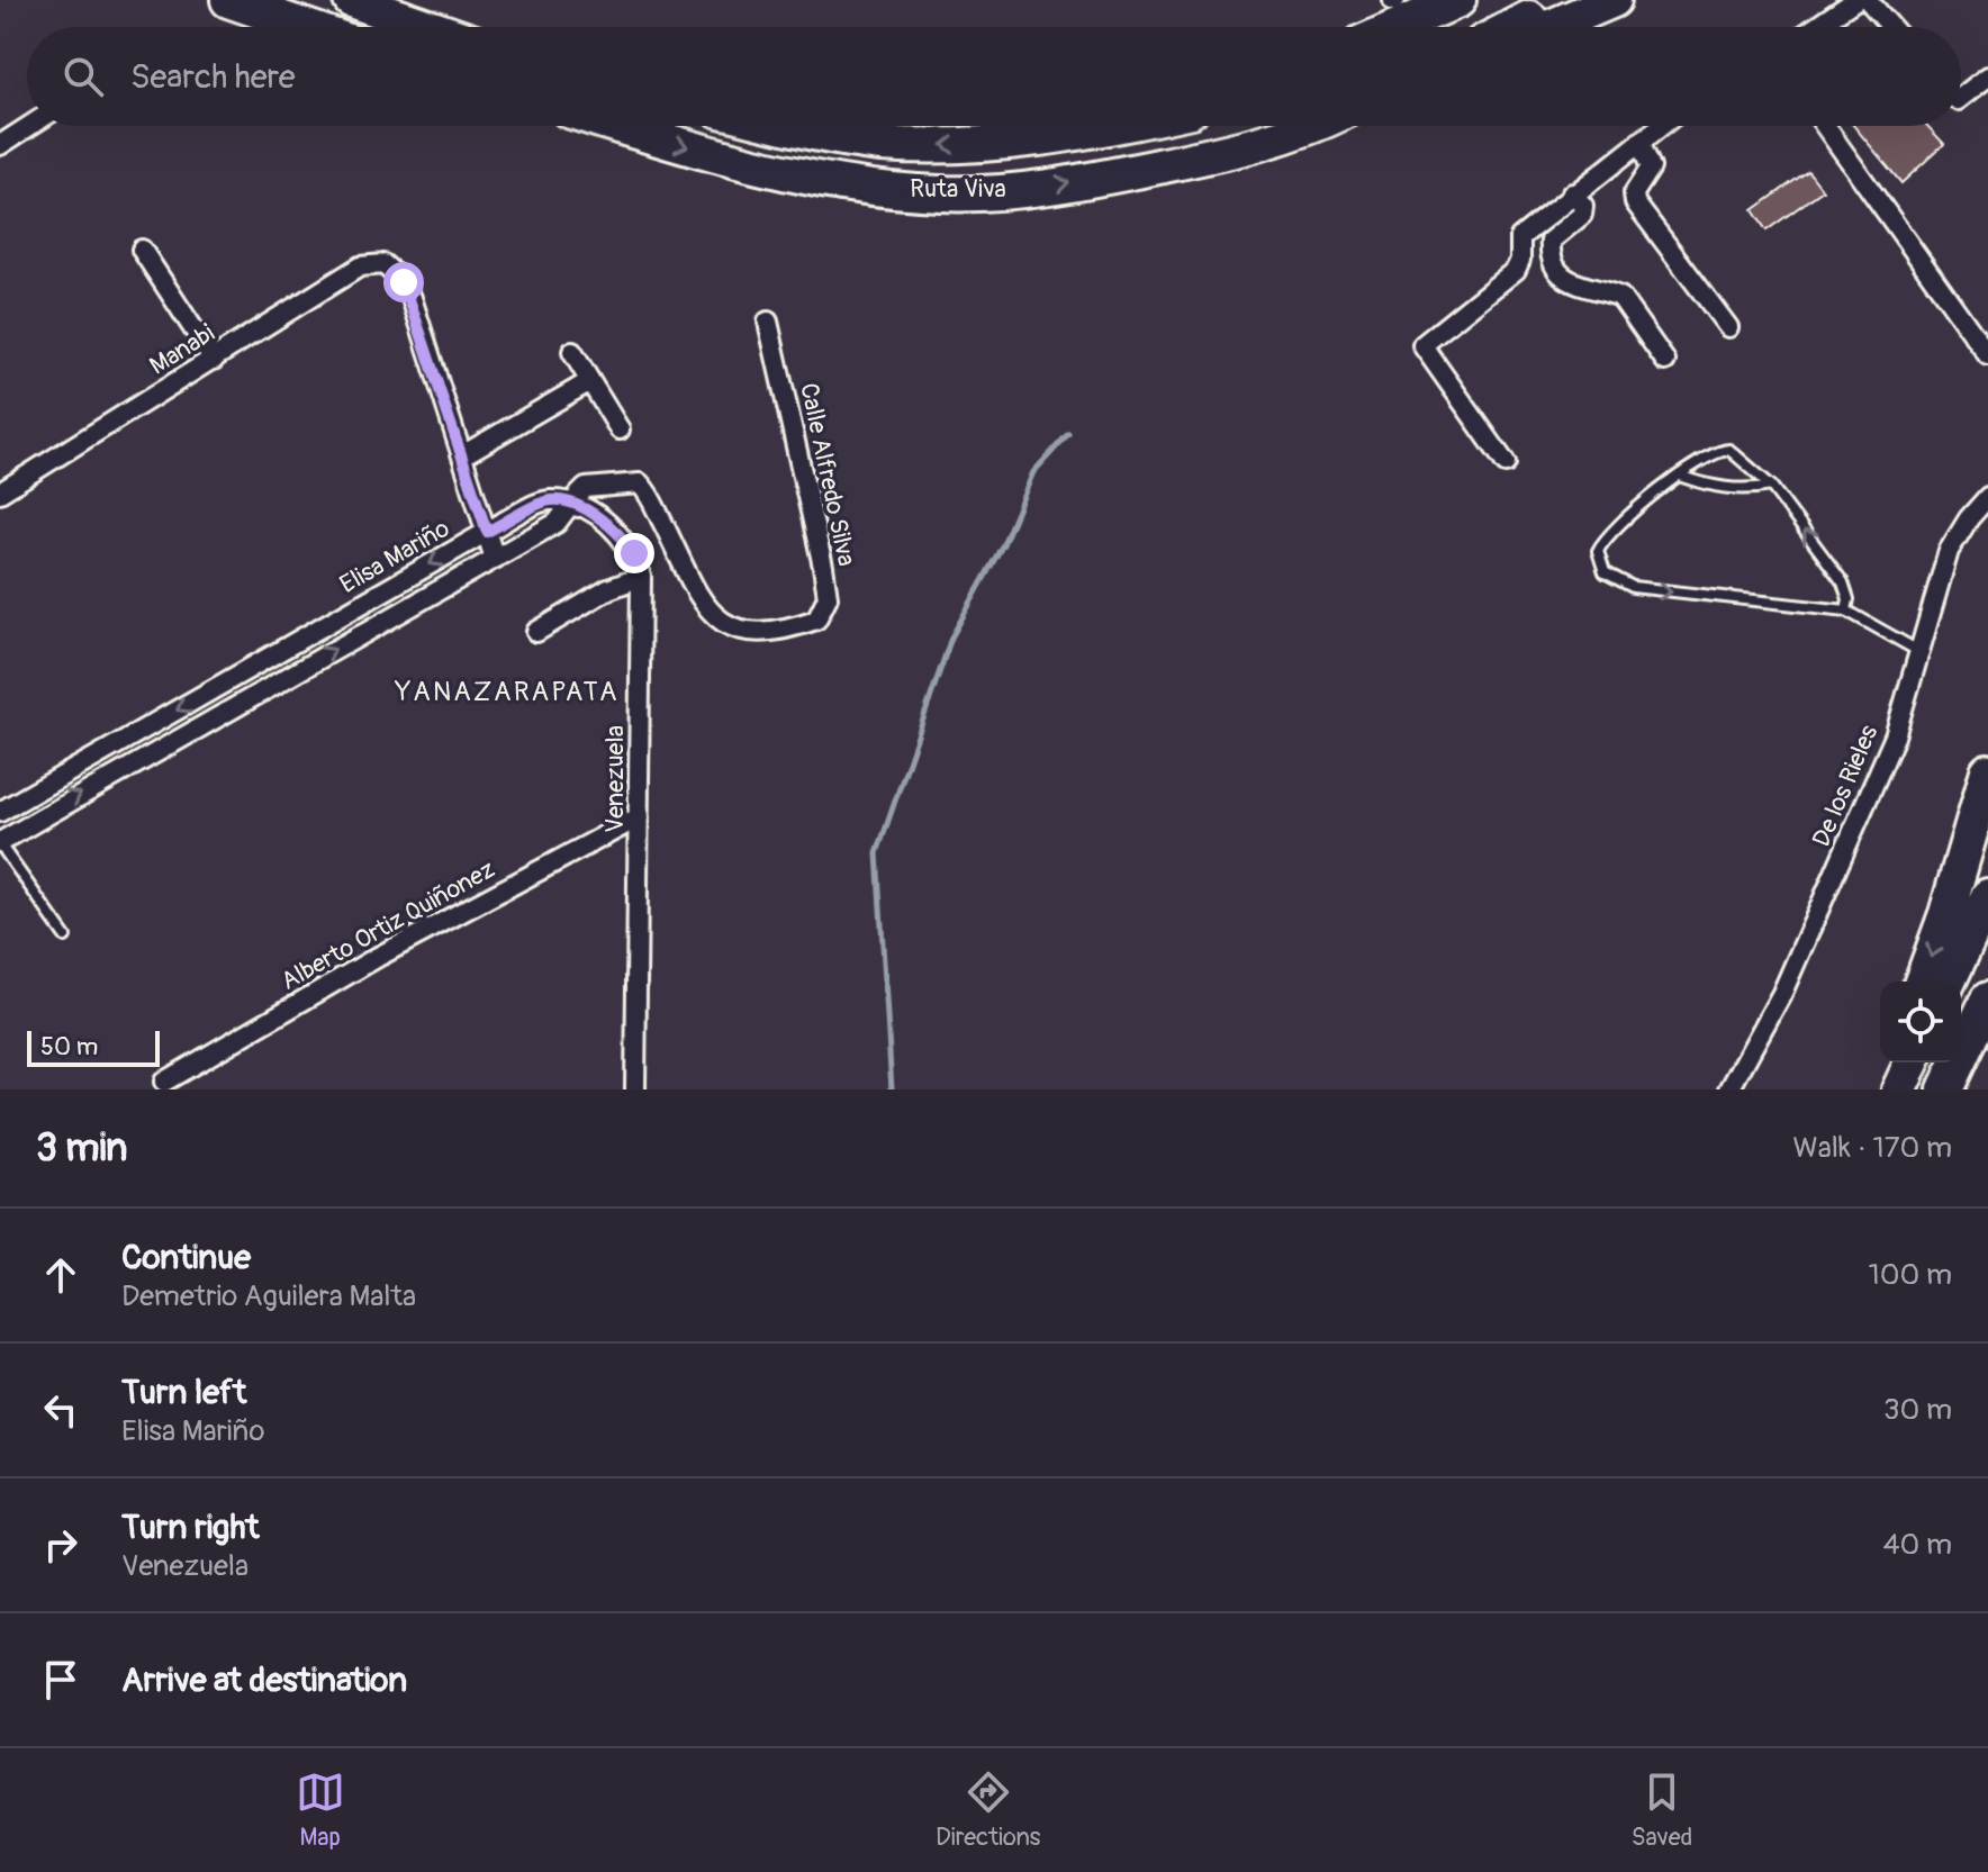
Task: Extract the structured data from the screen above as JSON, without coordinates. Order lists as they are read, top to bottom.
{
  "streets": {
    "highway": ["Ruta Viva"],
    "street": [
      "Manabi",
      "Calle Alfredo Silva",
      "Elisa Mariño",
      "Venezuela",
      "De los Rieles",
      "Alberto Ortiz Quiñonez"
    ]
  },
  "crossings": [
    ["Calle Alfredo Silva", "Elisa Mariño"],
    ["Calle Alfredo Silva", "Venezuela"],
    ["Elisa Mariño", "Venezuela"],
    ["Venezuela", "Alberto Ortiz Quiñonez"]
  ],
  "districts": ["YANAZARAPATA"],
  "scale_bar": "50 m",
  "page": {
    "search": "Search here",
    "scale": "50 m",
    "heading": ["3 min", "Walk · 170 m"],
    "list": [
      ["Continue", "Demetrio Aguilera Malta", "100 m"],
      ["Turn left", "Elisa Mariño", "30 m"],
      ["Turn right", "Venezuela", "40 m"],
      "Arrive at destination"
    ],
    "nav": ["Map", "Directions", "Saved"]
  }
}
